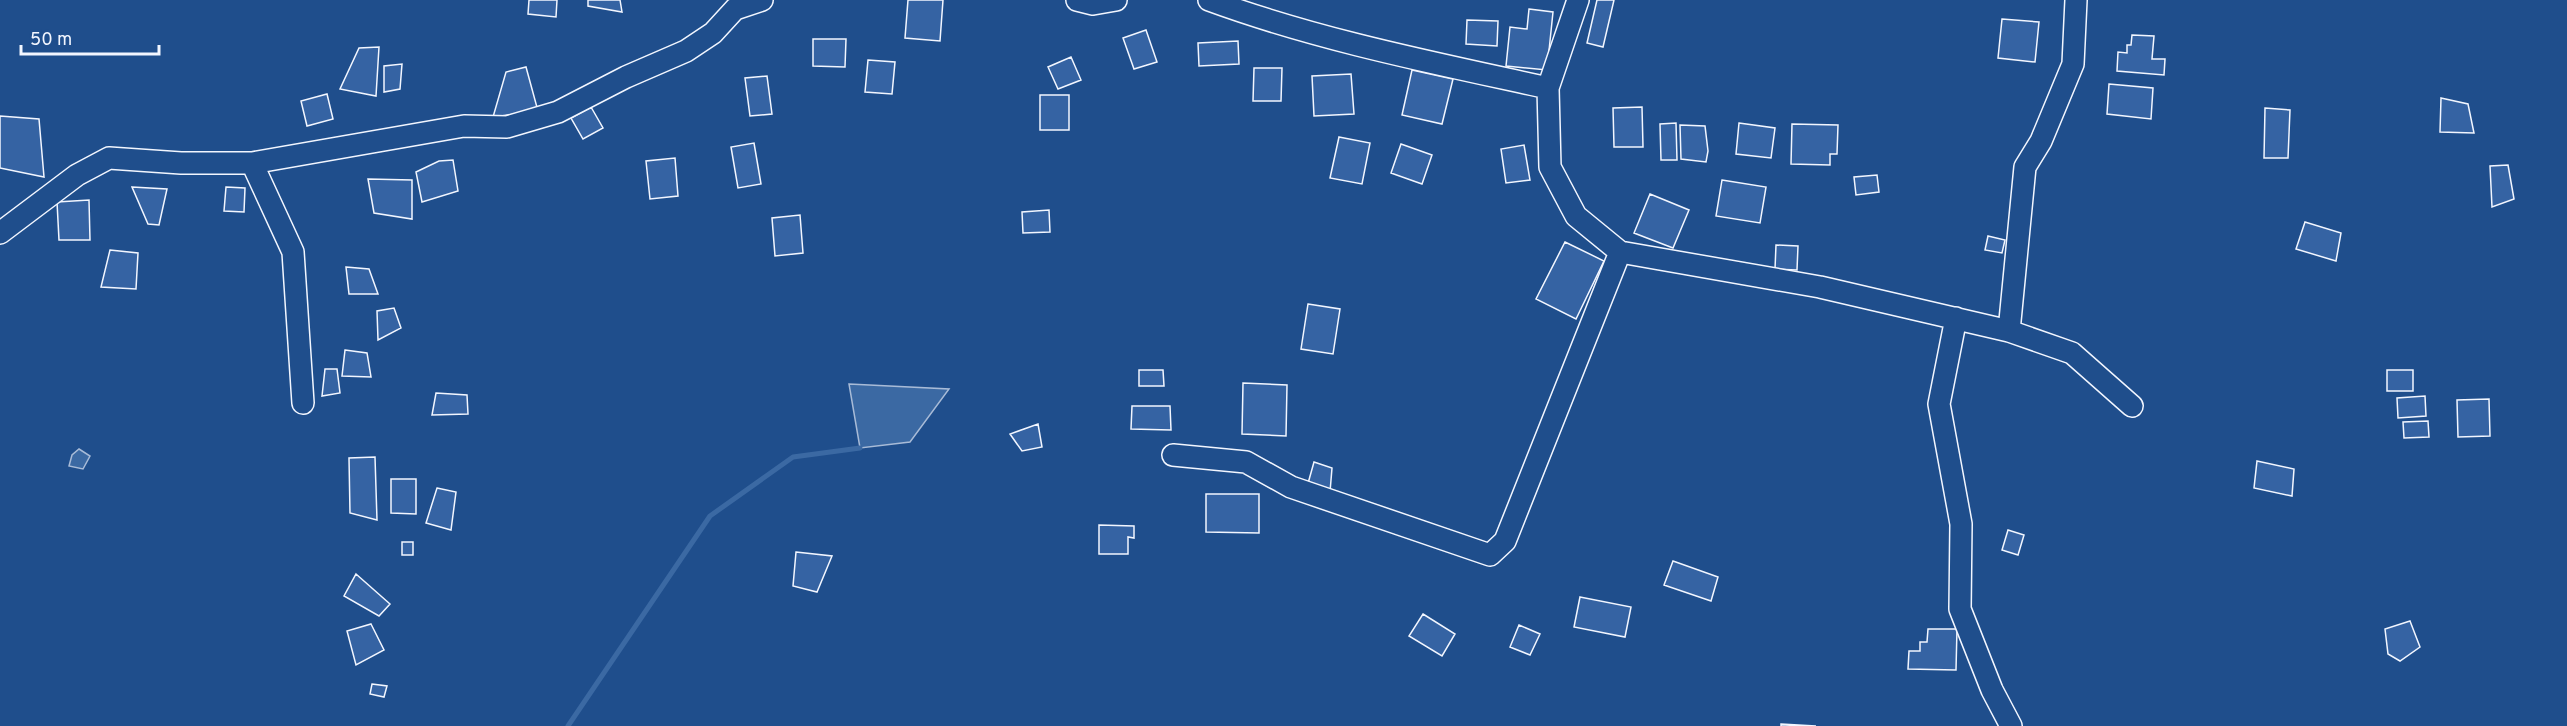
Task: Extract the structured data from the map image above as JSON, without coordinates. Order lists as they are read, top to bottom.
{
  "scale_bar": "50 m"
}
